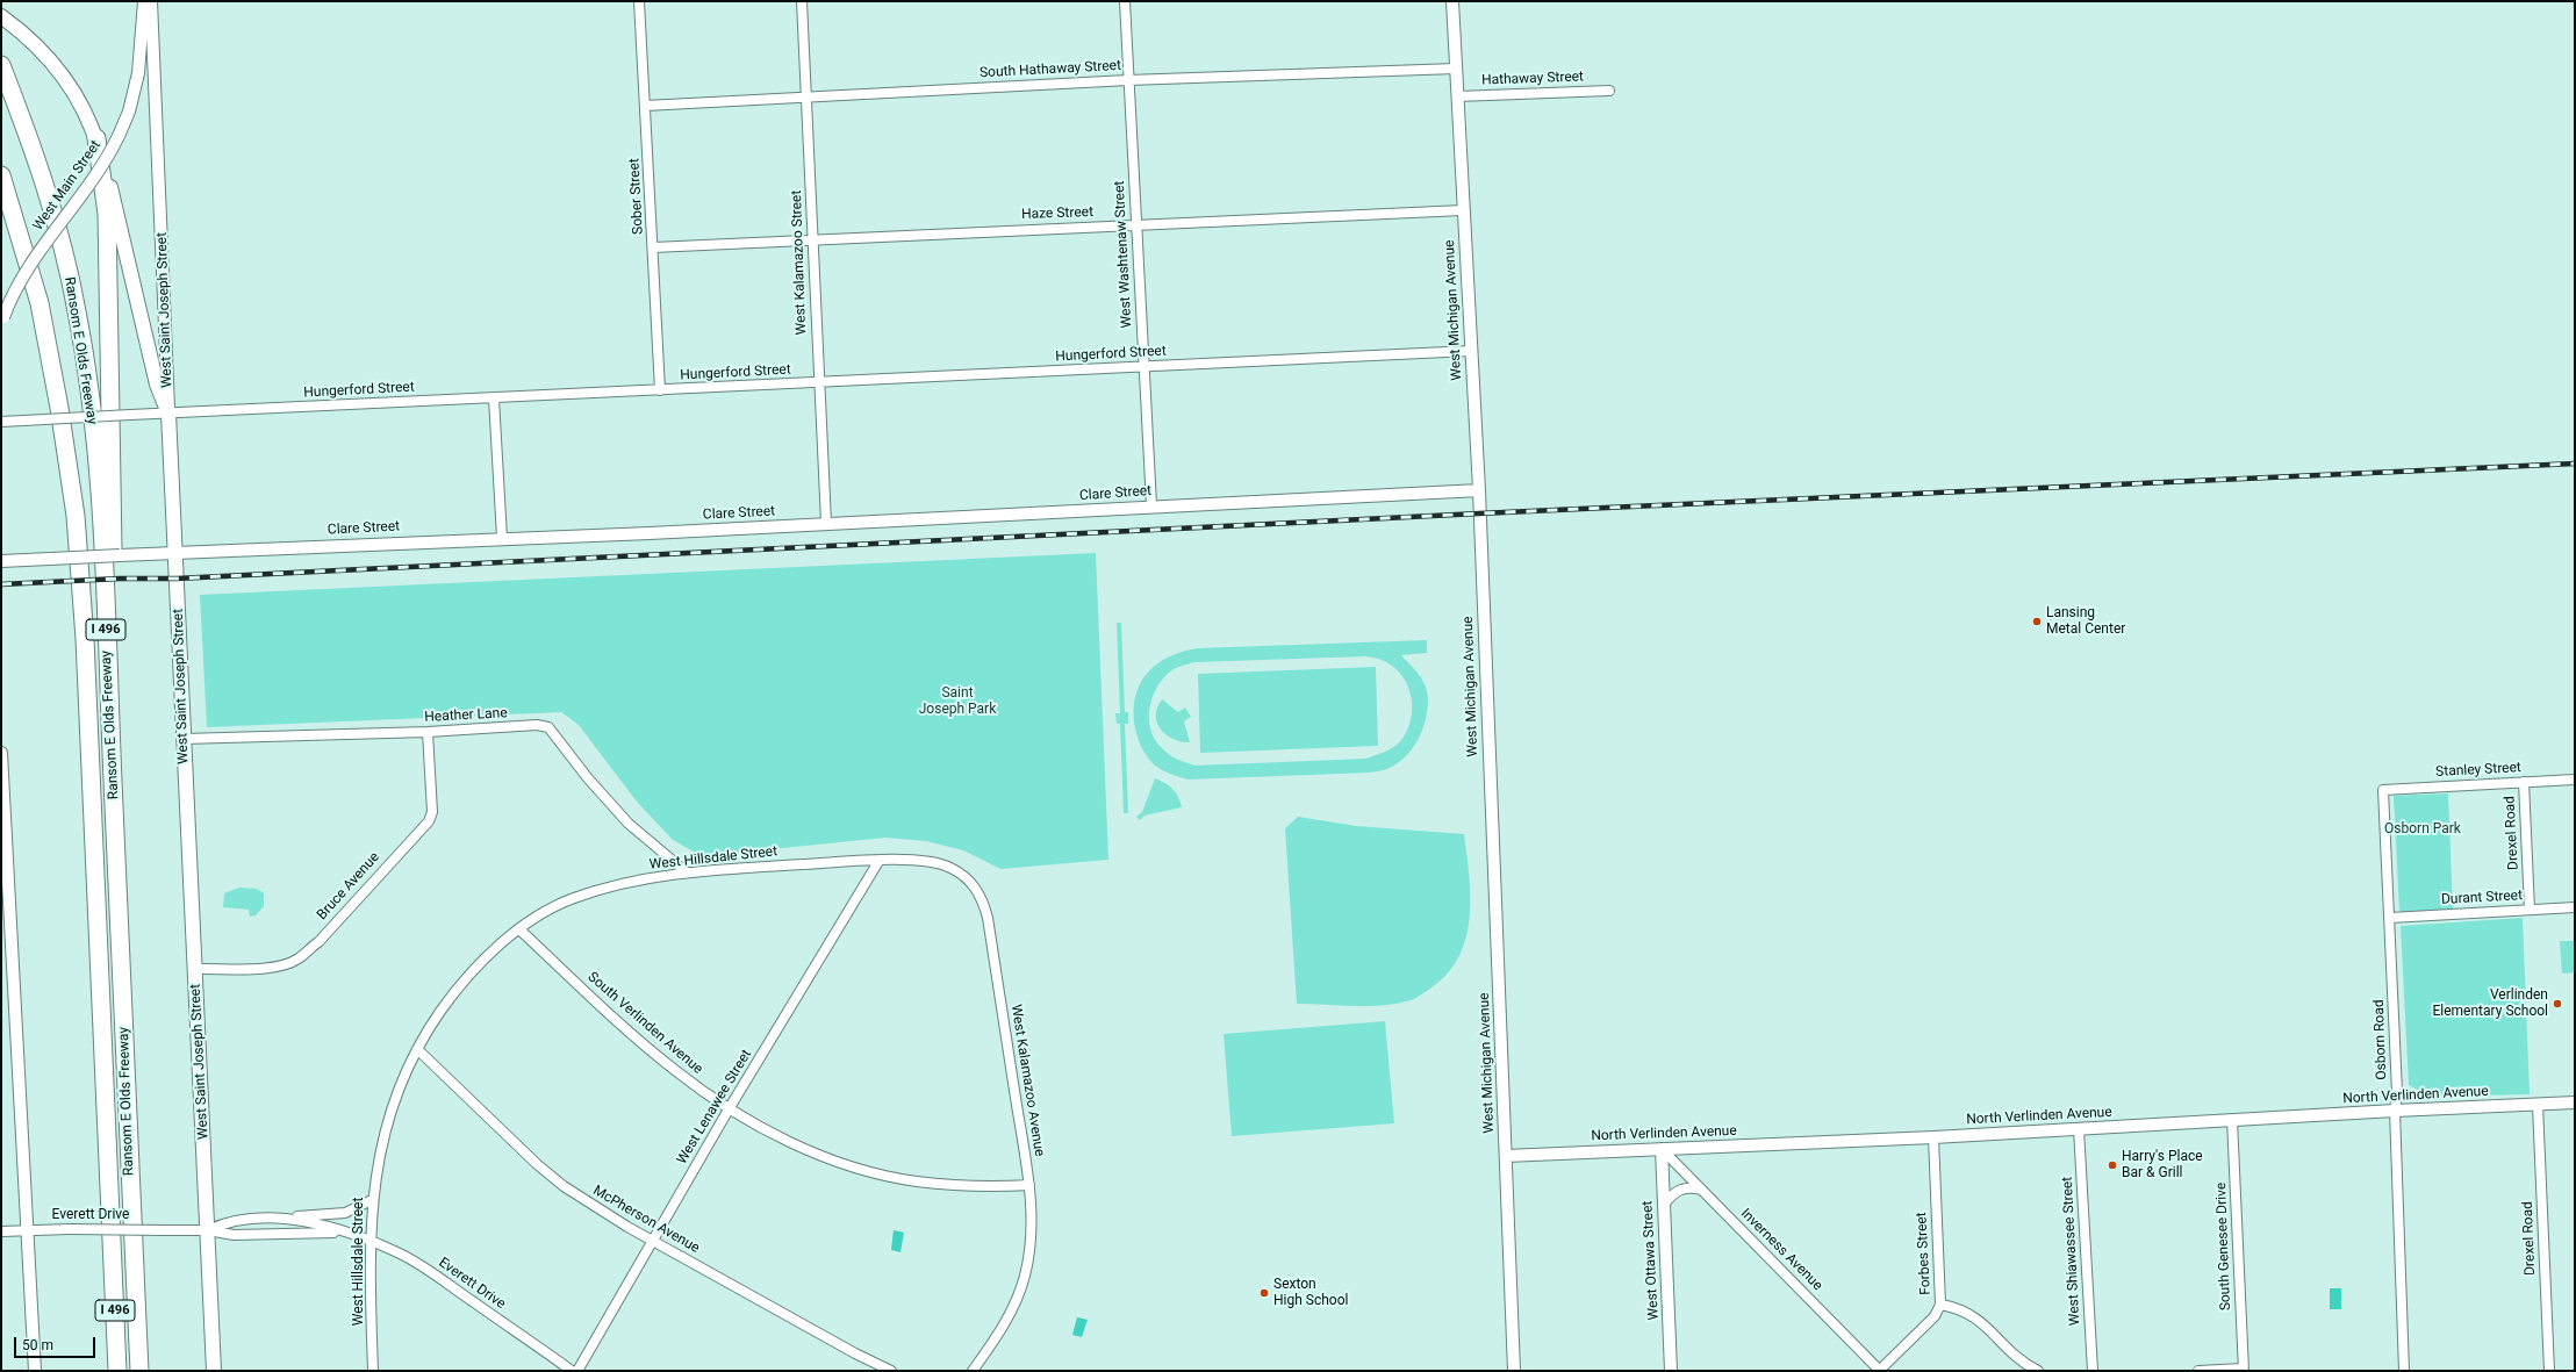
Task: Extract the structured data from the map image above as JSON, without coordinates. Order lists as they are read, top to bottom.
{
  "streets": {
    "highway": ["Ransom E Olds Freeway", "I 496"],
    "main road": ["West Saint Joseph Street"],
    "street": [
      "South Hathaway Street",
      "Hathaway Street",
      "West Main Street",
      "Sober Street",
      "Haze Street",
      "West Washtenaw Street",
      "West Kalamazoo Street",
      "West Michigan Avenue",
      "Hungerford Street",
      "Clare Street",
      "Heather Lane",
      "Stanley Street",
      "Drexel Road",
      "West Hillsdale Street",
      "Bruce Avenue",
      "Durant Street",
      "South Verlinden Avenue",
      "Osborn Road",
      "West Kalamazoo Avenue",
      "North Verlinden Avenue",
      "West Lenawee Street",
      "Everett Drive",
      "McPherson Avenue",
      "South Genesee Drive",
      "Inverness Avenue",
      "West Shiawassee Street",
      "Forbes Street",
      "West Ottawa Street"
    ]
  },
  "crossings": [
    ["South Hathaway Street", "Sober Street"],
    ["South Hathaway Street", "West Washtenaw Street"],
    ["South Hathaway Street", "West Kalamazoo Street"],
    ["South Hathaway Street", "West Michigan Avenue"],
    ["Hathaway Street", "West Michigan Avenue"],
    ["Sober Street", "Haze Street"],
    ["Sober Street", "Hungerford Street"],
    ["Haze Street", "West Washtenaw Street"],
    ["Haze Street", "West Kalamazoo Street"],
    ["Haze Street", "West Michigan Avenue"],
    ["West Washtenaw Street", "Hungerford Street"],
    ["West Washtenaw Street", "Clare Street"],
    ["West Kalamazoo Street", "Hungerford Street"],
    ["West Kalamazoo Street", "Clare Street"],
    ["West Saint Joseph Street", "Hungerford Street"],
    ["West Saint Joseph Street", "Clare Street"],
    ["West Saint Joseph Street", "Heather Lane"],
    ["West Saint Joseph Street", "Bruce Avenue"],
    ["West Saint Joseph Street", "Everett Drive"],
    ["West Michigan Avenue", "Hungerford Street"],
    ["West Michigan Avenue", "Clare Street"],
    ["West Michigan Avenue", "North Verlinden Avenue"],
    ["Ransom E Olds Freeway", "I 496"],
    ["Heather Lane", "West Hillsdale Street"],
    ["Heather Lane", "Bruce Avenue"],
    ["Stanley Street", "Drexel Road"],
    ["Stanley Street", "Osborn Road"],
    ["Drexel Road", "Durant Street"],
    ["Drexel Road", "North Verlinden Avenue"],
    ["West Hillsdale Street", "South Verlinden Avenue"],
    ["West Hillsdale Street", "West Kalamazoo Avenue"],
    ["West Hillsdale Street", "West Lenawee Street"],
    ["West Hillsdale Street", "Everett Drive"],
    ["West Hillsdale Street", "McPherson Avenue"],
    ["Durant Street", "Osborn Road"],
    ["South Verlinden Avenue", "West Kalamazoo Avenue"],
    ["South Verlinden Avenue", "West Lenawee Street"],
    ["Osborn Road", "North Verlinden Avenue"],
    ["West Kalamazoo Avenue", "West Lenawee Street"],
    ["North Verlinden Avenue", "South Genesee Drive"],
    ["North Verlinden Avenue", "Inverness Avenue"],
    ["North Verlinden Avenue", "West Shiawassee Street"],
    ["North Verlinden Avenue", "Forbes Street"],
    ["North Verlinden Avenue", "West Ottawa Street"],
    ["West Lenawee Street", "McPherson Avenue"],
    ["Inverness Avenue", "Forbes Street"],
    ["Inverness Avenue", "West Ottawa Street"]
  ],
  "parks": ["Saint Joseph Park", "Osborn Park"],
  "places": [
    "Lansing Metal Center",
    "Verlinden Elementary School",
    "Harry's Place Bar & Grill",
    "Sexton High School"
  ],
  "scale_bar": "50 m"
}
